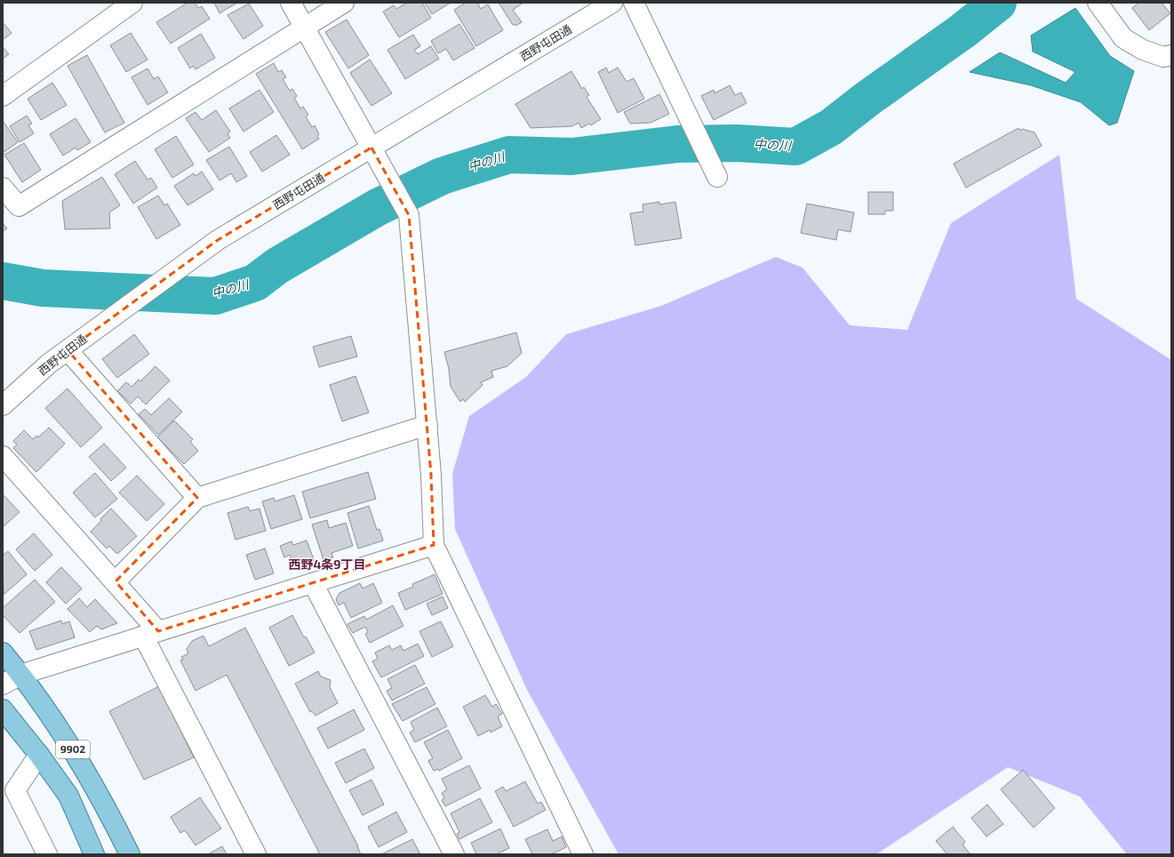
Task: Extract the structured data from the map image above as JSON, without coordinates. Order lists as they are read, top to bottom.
{
  "streets": {
    "main road": ["9902"],
    "street": ["西野屯田通"]
  },
  "districts": ["西野4条9丁目"],
  "water": ["中の川"]
}
